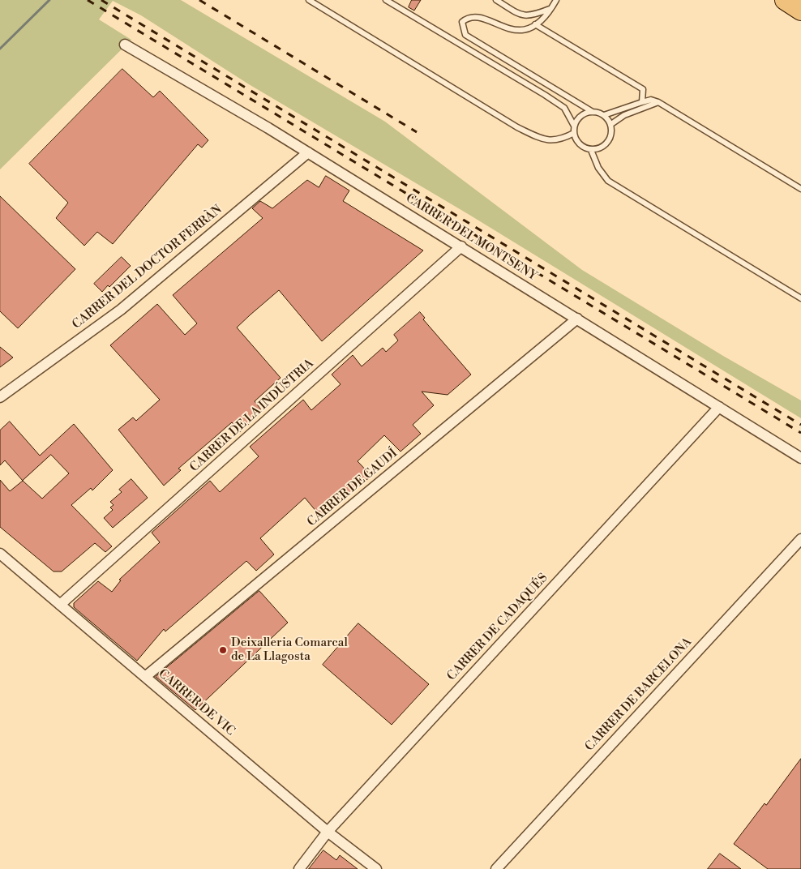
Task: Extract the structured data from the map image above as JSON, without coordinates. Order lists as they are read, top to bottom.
{
  "streets": {
    "street": [
      "CARRER DEL MONTSENY",
      "CARRER DEL DOCTOR FERRÀN",
      "CARRER DE LA INDÚSTRIA",
      "CARRER DE GAUDÍ",
      "CARRER DE CADAQUÉS",
      "CARRER DE BARCELONA",
      "CARRER DE VIC"
    ]
  },
  "crossings": [
    ["CARRER DEL MONTSENY", "CARRER DEL DOCTOR FERRÀN"],
    ["CARRER DEL MONTSENY", "CARRER DE LA INDÚSTRIA"],
    ["CARRER DEL MONTSENY", "CARRER DE GAUDÍ"],
    ["CARRER DEL MONTSENY", "CARRER DE CADAQUÉS"],
    ["CARRER DE LA INDÚSTRIA", "CARRER DE VIC"],
    ["CARRER DE GAUDÍ", "CARRER DE VIC"],
    ["CARRER DE CADAQUÉS", "CARRER DE VIC"]
  ],
  "places": ["Deixalleria Comarcal de La Llagosta"]
}
